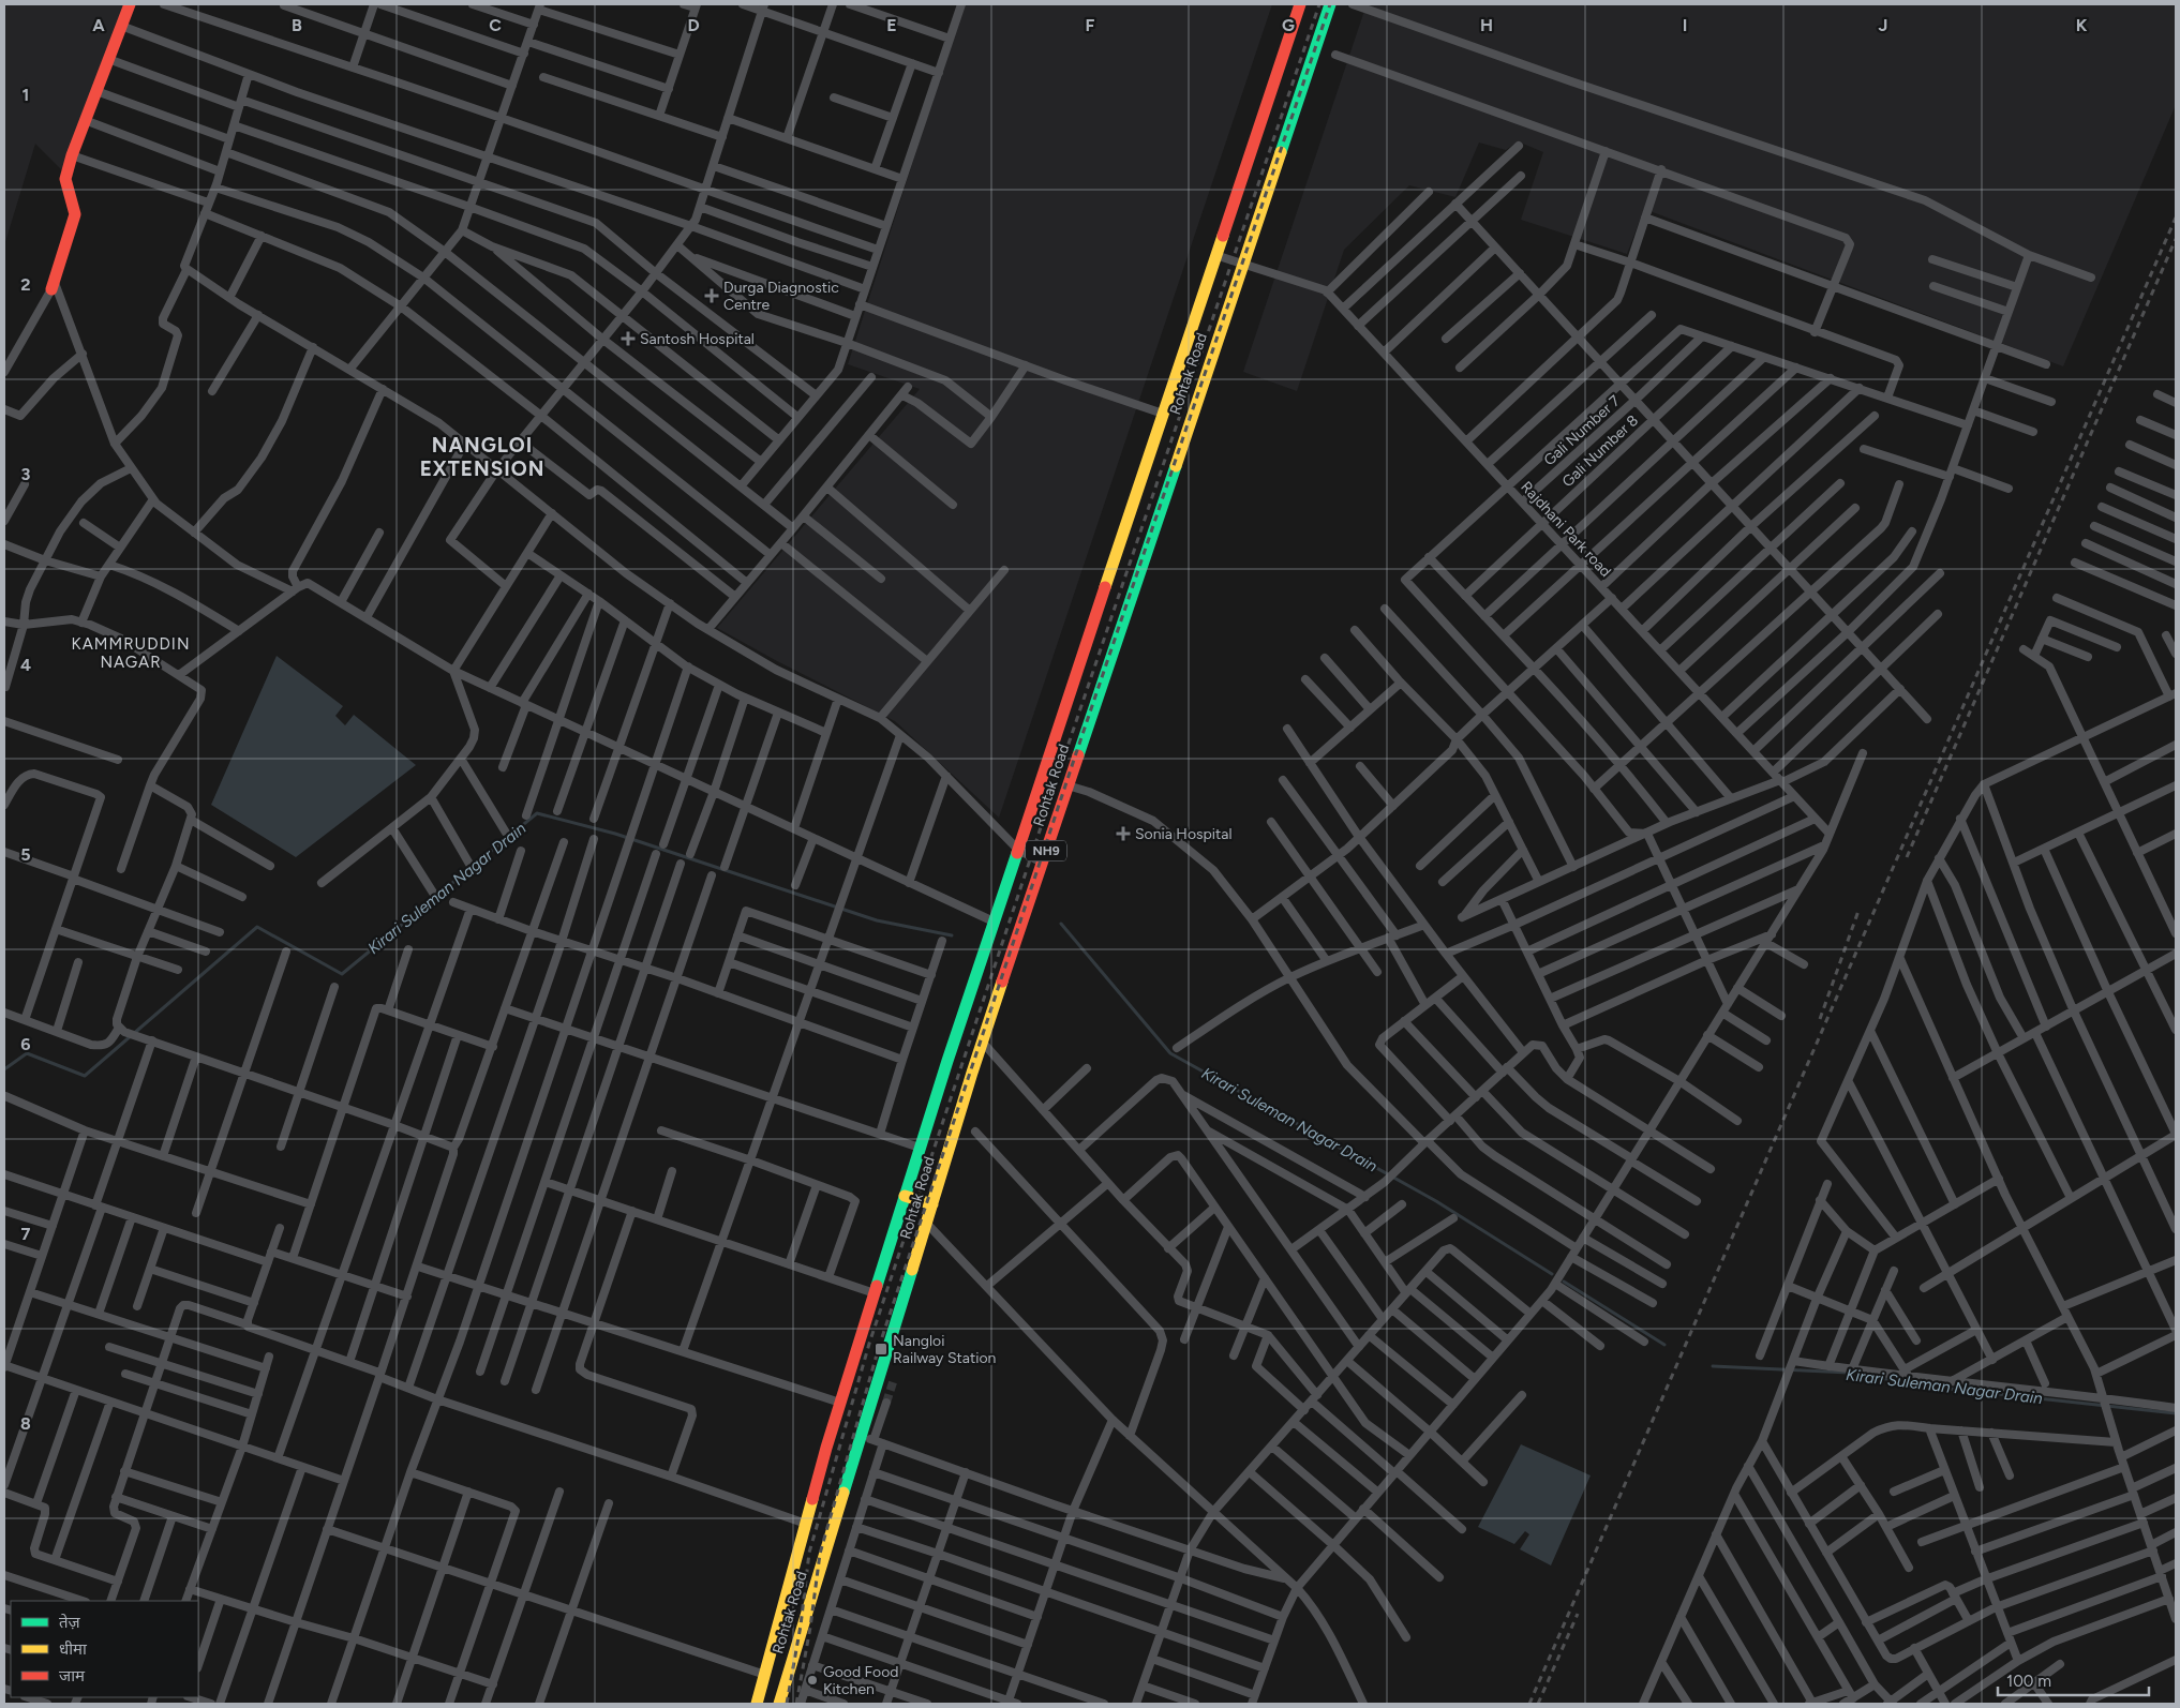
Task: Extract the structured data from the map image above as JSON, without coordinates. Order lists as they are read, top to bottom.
{
  "streets": {
    "main road": ["Rohtak Road", "NH9"],
    "street": ["Gali Number 7", "Gali Number 8", "Rajdhani Park road"]
  },
  "crossings": [
    ["Rohtak Road", "Rajdhani Park road"],
    ["Gali Number 7", "Rajdhani Park road"],
    ["Gali Number 8", "Rajdhani Park road"]
  ],
  "districts": ["NANGLOI EXTENSION", "KAMMRUDDIN NAGAR"],
  "water": ["Kirari Suleman Nagar Drain"],
  "places": {
    "health": ["Durga Diagnostic Centre", "Santosh Hospital", "Sonia Hospital"],
    "transit": ["Nangloi Railway Station"],
    "other": ["Good Food Kitchen"]
  },
  "legend": ["तेज़", "धीमा", "जाम"],
  "scale_bar": "100 m",
  "grid": {
    "columns": [
      "A",
      "B",
      "C",
      "D",
      "E",
      "F",
      "G",
      "H",
      "I",
      "J",
      "K"
    ],
    "rows": [
      "1",
      "2",
      "3",
      "4",
      "5",
      "6",
      "7",
      "8"
    ]
  }
}
